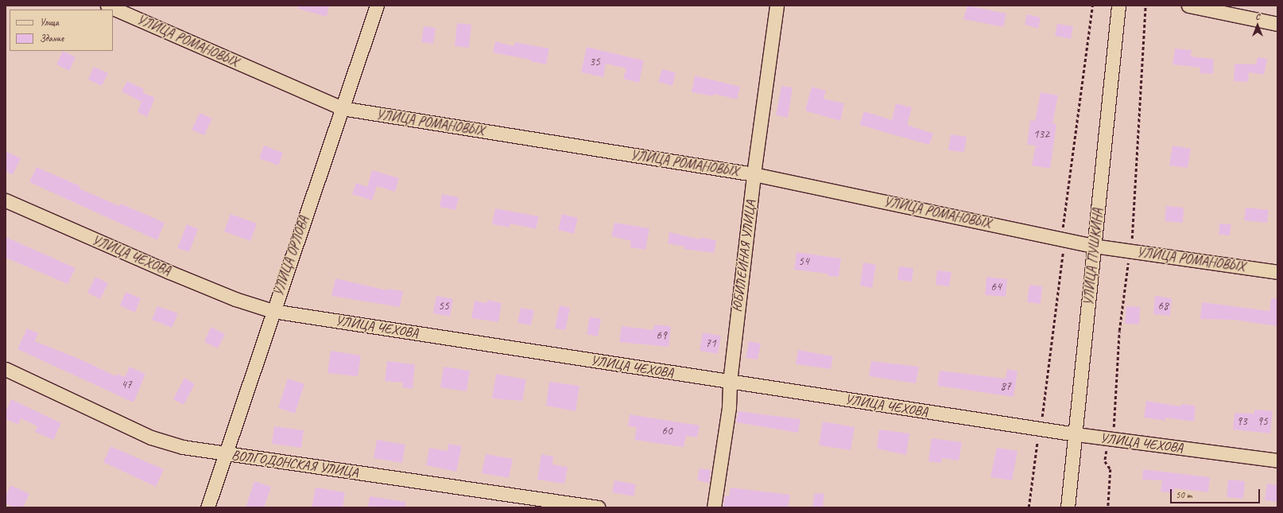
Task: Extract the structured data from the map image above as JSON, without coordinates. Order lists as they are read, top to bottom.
{
  "streets": {
    "street": [
      "УЛИЦА РОМАНОВЫХ",
      "УЛИЦА ЧЕХОВА",
      "УЛИЦА ОРЛОВА",
      "ЮБИЛЕЙНАЯ УЛИЦА",
      "УЛИЦА ПУШКИНА",
      "ВОЛГОДОНСКАЯ УЛИЦА"
    ]
  },
  "crossings": [
    ["УЛИЦА РОМАНОВЫХ", "УЛИЦА ОРЛОВА"],
    ["УЛИЦА РОМАНОВЫХ", "ЮБИЛЕЙНАЯ УЛИЦА"],
    ["УЛИЦА РОМАНОВЫХ", "УЛИЦА ПУШКИНА"],
    ["УЛИЦА ЧЕХОВА", "УЛИЦА ОРЛОВА"],
    ["УЛИЦА ЧЕХОВА", "ЮБИЛЕЙНАЯ УЛИЦА"],
    ["УЛИЦА ЧЕХОВА", "УЛИЦА ПУШКИНА"],
    ["УЛИЦА ОРЛОВА", "ВОЛГОДОНСКАЯ УЛИЦА"]
  ],
  "house_numbers": [
    "35",
    "132",
    "54",
    "64",
    "55",
    "68",
    "69",
    "71",
    "47",
    "87",
    "93",
    "95",
    "60"
  ],
  "legend": ["Улица", "Здание"],
  "scale_bar": "50 m",
  "north": "top"
}
